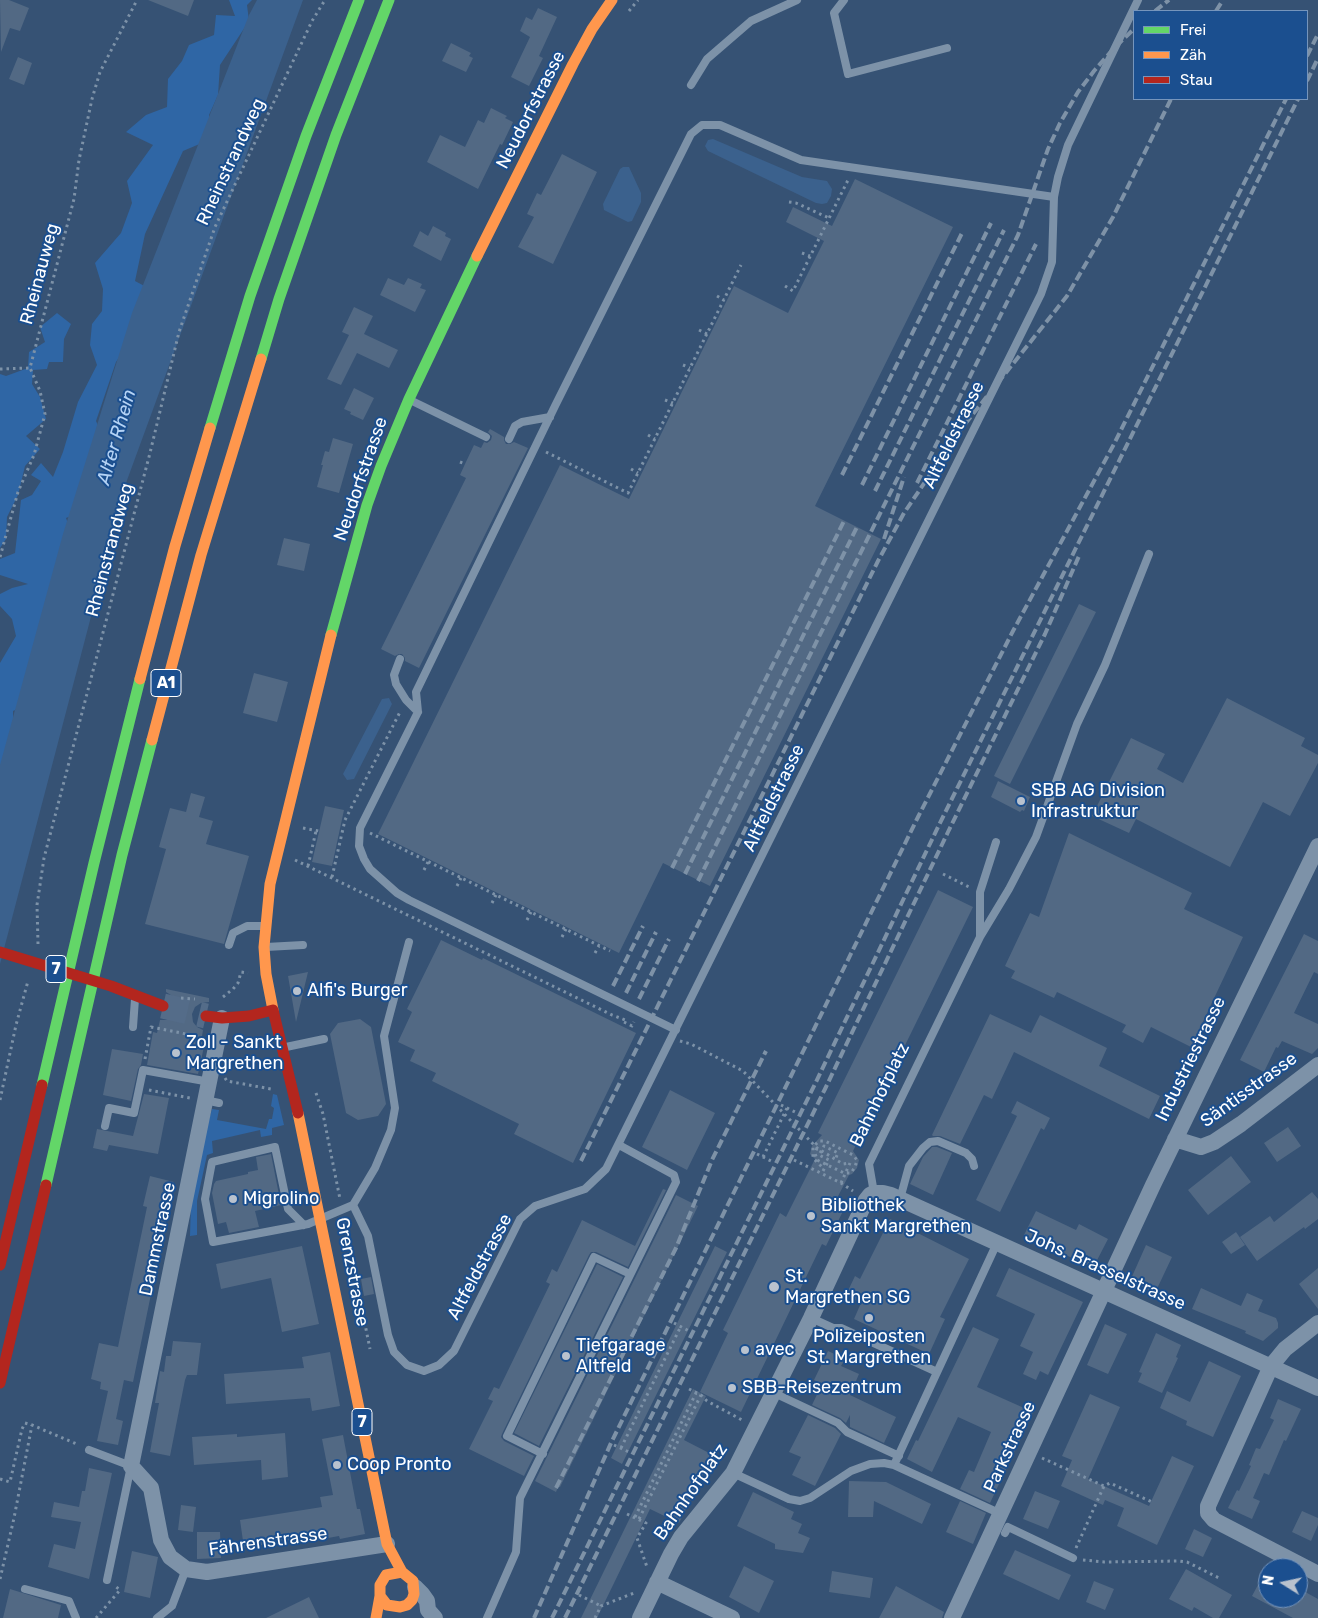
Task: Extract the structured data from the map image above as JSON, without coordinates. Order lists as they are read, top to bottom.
{
  "streets": {
    "main road": [
      "Neudorfstrasse",
      "A1",
      "7",
      "Grenzstrasse"
    ],
    "street": [
      "Industriestrasse",
      "Säntisstrasse",
      "Bahnhofplatz",
      "Dammstrasse",
      "Johs. Brasselstrasse",
      "Parkstrasse",
      "Fährenstrasse"
    ],
    "lane": ["Altfeldstrasse"],
    "path": ["Rheinstrandweg", "Rheinauweg"]
  },
  "crossings": [
    ["Neudorfstrasse", "Grenzstrasse"],
    ["7", "Grenzstrasse"],
    ["Industriestrasse", "Säntisstrasse"],
    ["Industriestrasse", "Johs. Brasselstrasse"],
    ["Industriestrasse", "Parkstrasse"],
    ["Bahnhofplatz", "Johs. Brasselstrasse"],
    ["Dammstrasse", "Fährenstrasse"],
    ["Johs. Brasselstrasse", "Parkstrasse"],
    ["Grenzstrasse", "Fährenstrasse"]
  ],
  "water": ["Alter Rhein"],
  "places": [
    "SBB AG Division Infrastruktur",
    "Alfi's Burger",
    "Zoll - Sankt Margrethen",
    "Migrolino",
    "Bibliothek Sankt Margrethen",
    "St. Margrethen SG",
    "Polizeiposten St. Margrethen",
    "avec",
    "Tiefgarage Altfeld",
    "SBB-Reisezentrum",
    "Coop Pronto"
  ],
  "legend": ["Frei", "Zäh", "Stau"],
  "north": "left"
}
